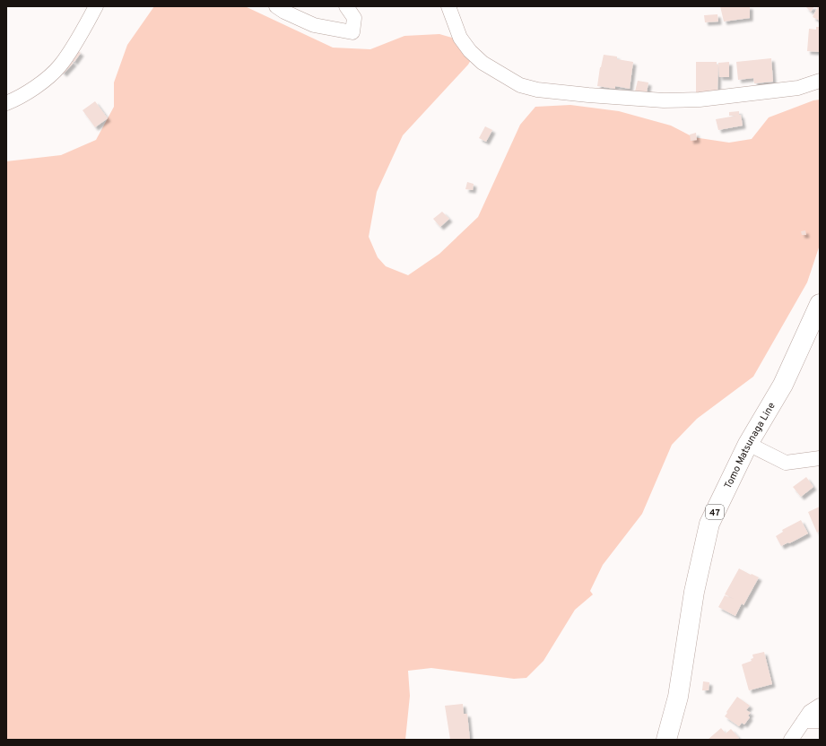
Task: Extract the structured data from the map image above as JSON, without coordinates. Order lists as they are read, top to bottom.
{
  "streets": {
    "main road": ["Tomo Matsunaga Line", "47"]
  }
}
